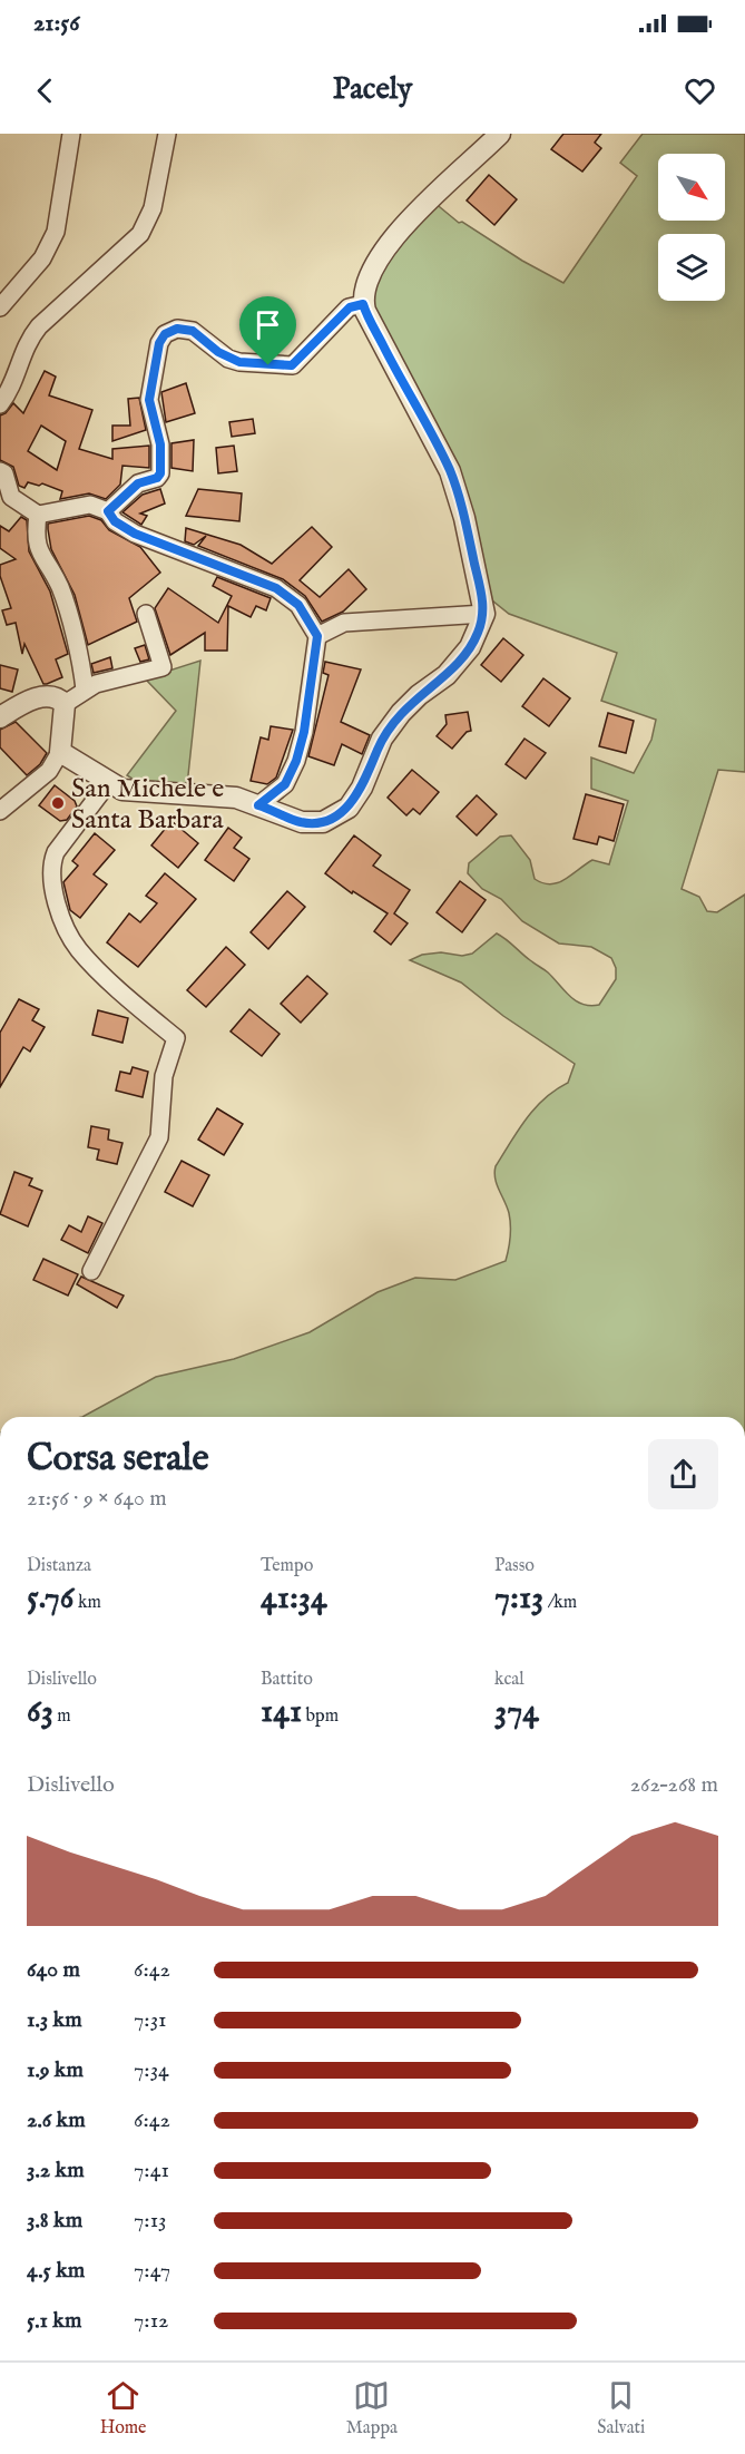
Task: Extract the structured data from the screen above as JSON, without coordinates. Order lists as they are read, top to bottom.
{
  "places": ["San Michele e Santa Barbara"],
  "north": "bottom right",
  "page": {
    "status": "21:56",
    "header": "Pacely",
    "heading": ["Corsa serale", "21:56 · 9 × 640 m"],
    "stats": [
      ["Distanza", "5.76 km"],
      ["Tempo", "41:34"],
      ["Passo", "7:13 /km"],
      ["Dislivello", "63 m"],
      ["Battito", "141 bpm"],
      ["kcal", "374"]
    ],
    "chart": ["Dislivello", "262–268 m"],
    "list": [
      {
        "name": "640 m",
        "note": "6:42"
      },
      {
        "name": "1.3 km",
        "note": "7:31"
      },
      {
        "name": "1.9 km",
        "note": "7:34"
      },
      {
        "name": "2.6 km",
        "note": "6:42"
      },
      {
        "name": "3.2 km",
        "note": "7:41"
      },
      {
        "name": "3.8 km",
        "note": "7:13"
      },
      {
        "name": "4.5 km",
        "note": "7:47"
      },
      {
        "name": "5.1 km",
        "note": "7:12"
      }
    ],
    "tabs": ["Home", "Mappa", "Salvati"]
  }
}
